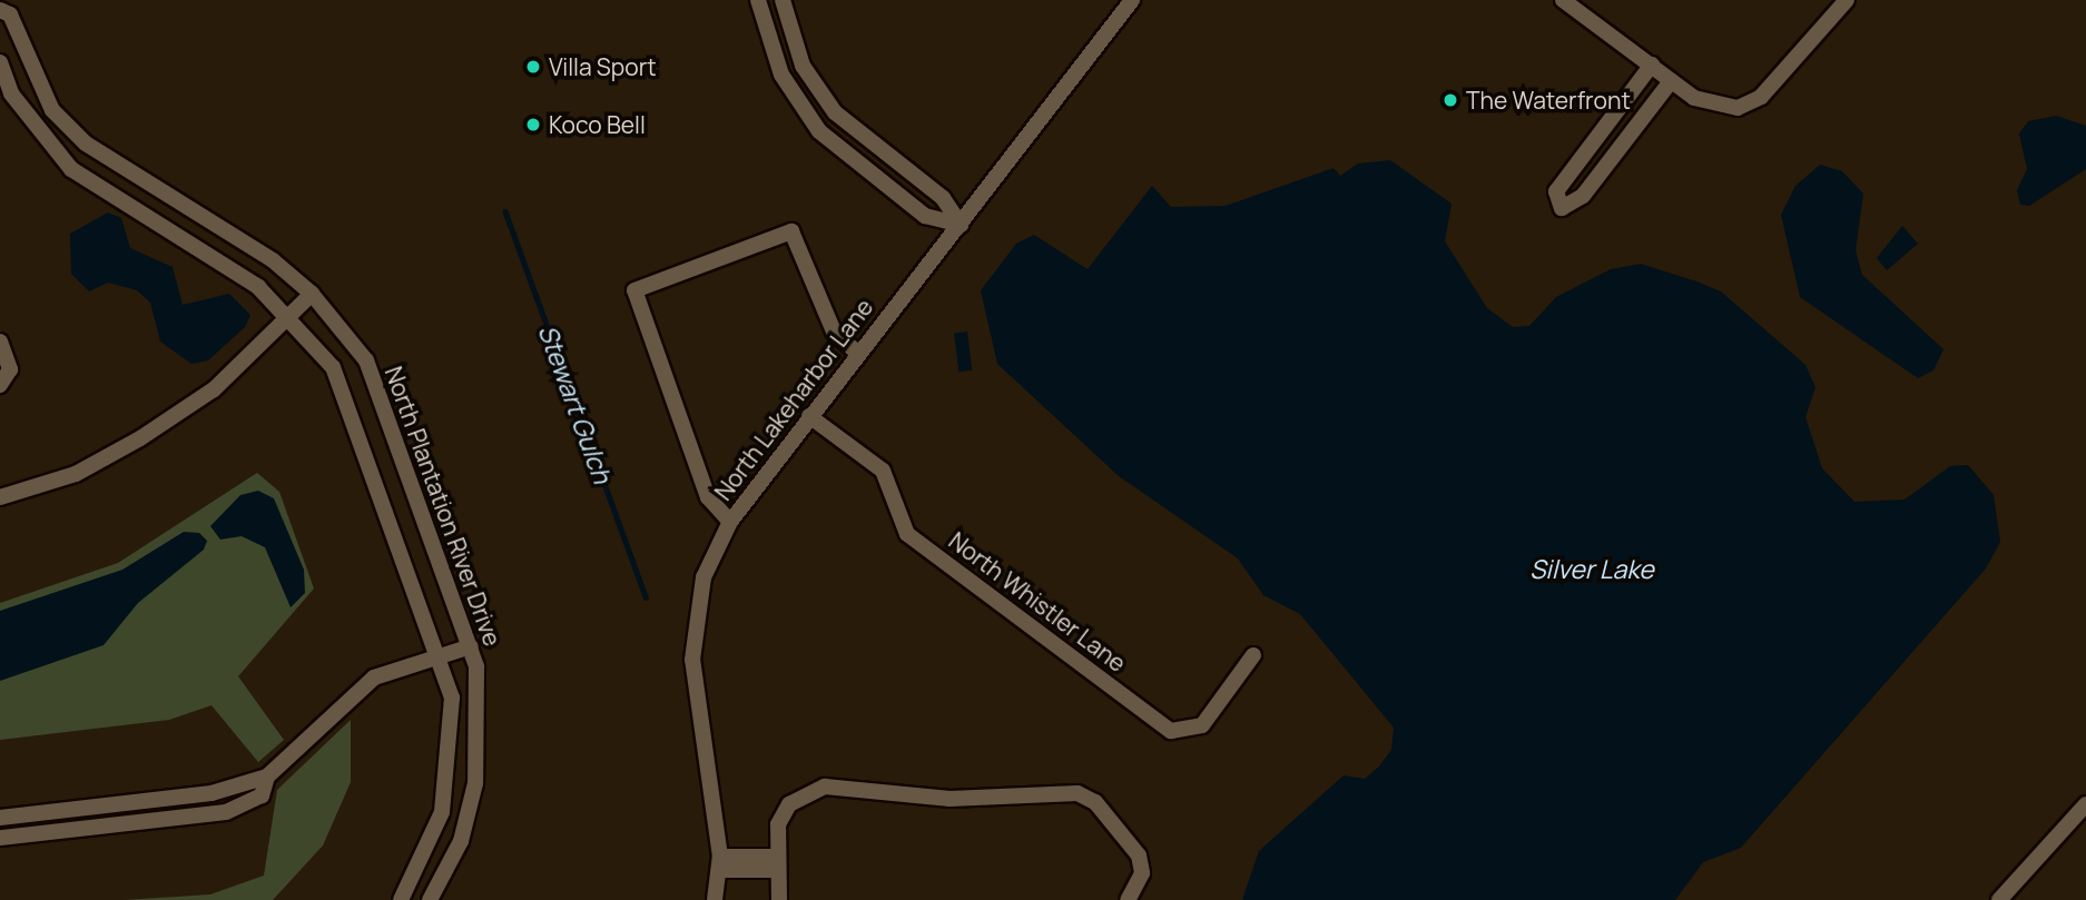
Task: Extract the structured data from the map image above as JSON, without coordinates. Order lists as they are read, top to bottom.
{
  "streets": {
    "street": ["North Lakeharbor Lane", "North Plantation River Drive", "North Whistler Lane"]
  },
  "crossings": [
    ["North Lakeharbor Lane", "North Whistler Lane"]
  ],
  "water": ["Stewart Gulch", "Silver Lake"],
  "places": ["Villa Sport", "The Waterfront", "Koco Bell"]
}
